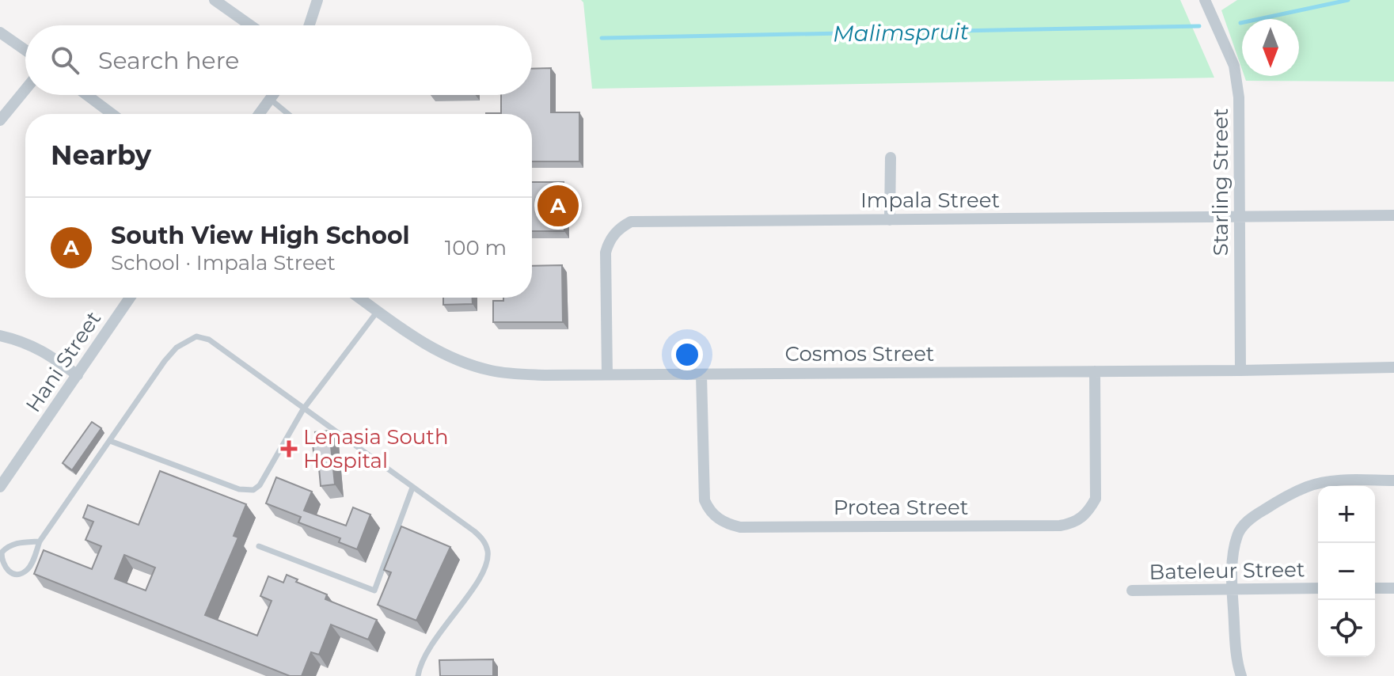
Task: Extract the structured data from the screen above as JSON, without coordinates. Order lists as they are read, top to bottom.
{
  "streets": {
    "street": [
      "Starling Street",
      "Impala Street",
      "Cosmos Street",
      "Hani Street",
      "Protea Street",
      "Bateleur Street"
    ]
  },
  "crossings": [
    ["Starling Street", "Impala Street"],
    ["Starling Street", "Cosmos Street"],
    ["Impala Street", "Cosmos Street"],
    ["Cosmos Street", "Protea Street"]
  ],
  "water": ["Malimspruit"],
  "places": {
    "health": ["Lenasia South Hospital"]
  },
  "north": "bottom",
  "page": {
    "search": "Search here",
    "heading": "Nearby",
    "pins": "A",
    "list": [
      {
        "mark": "A",
        "name": "South View High School",
        "note": "School · Impala Street",
        "value": "100 m"
      }
    ],
    "map_buttons": ["+", "−"]
  }
}
